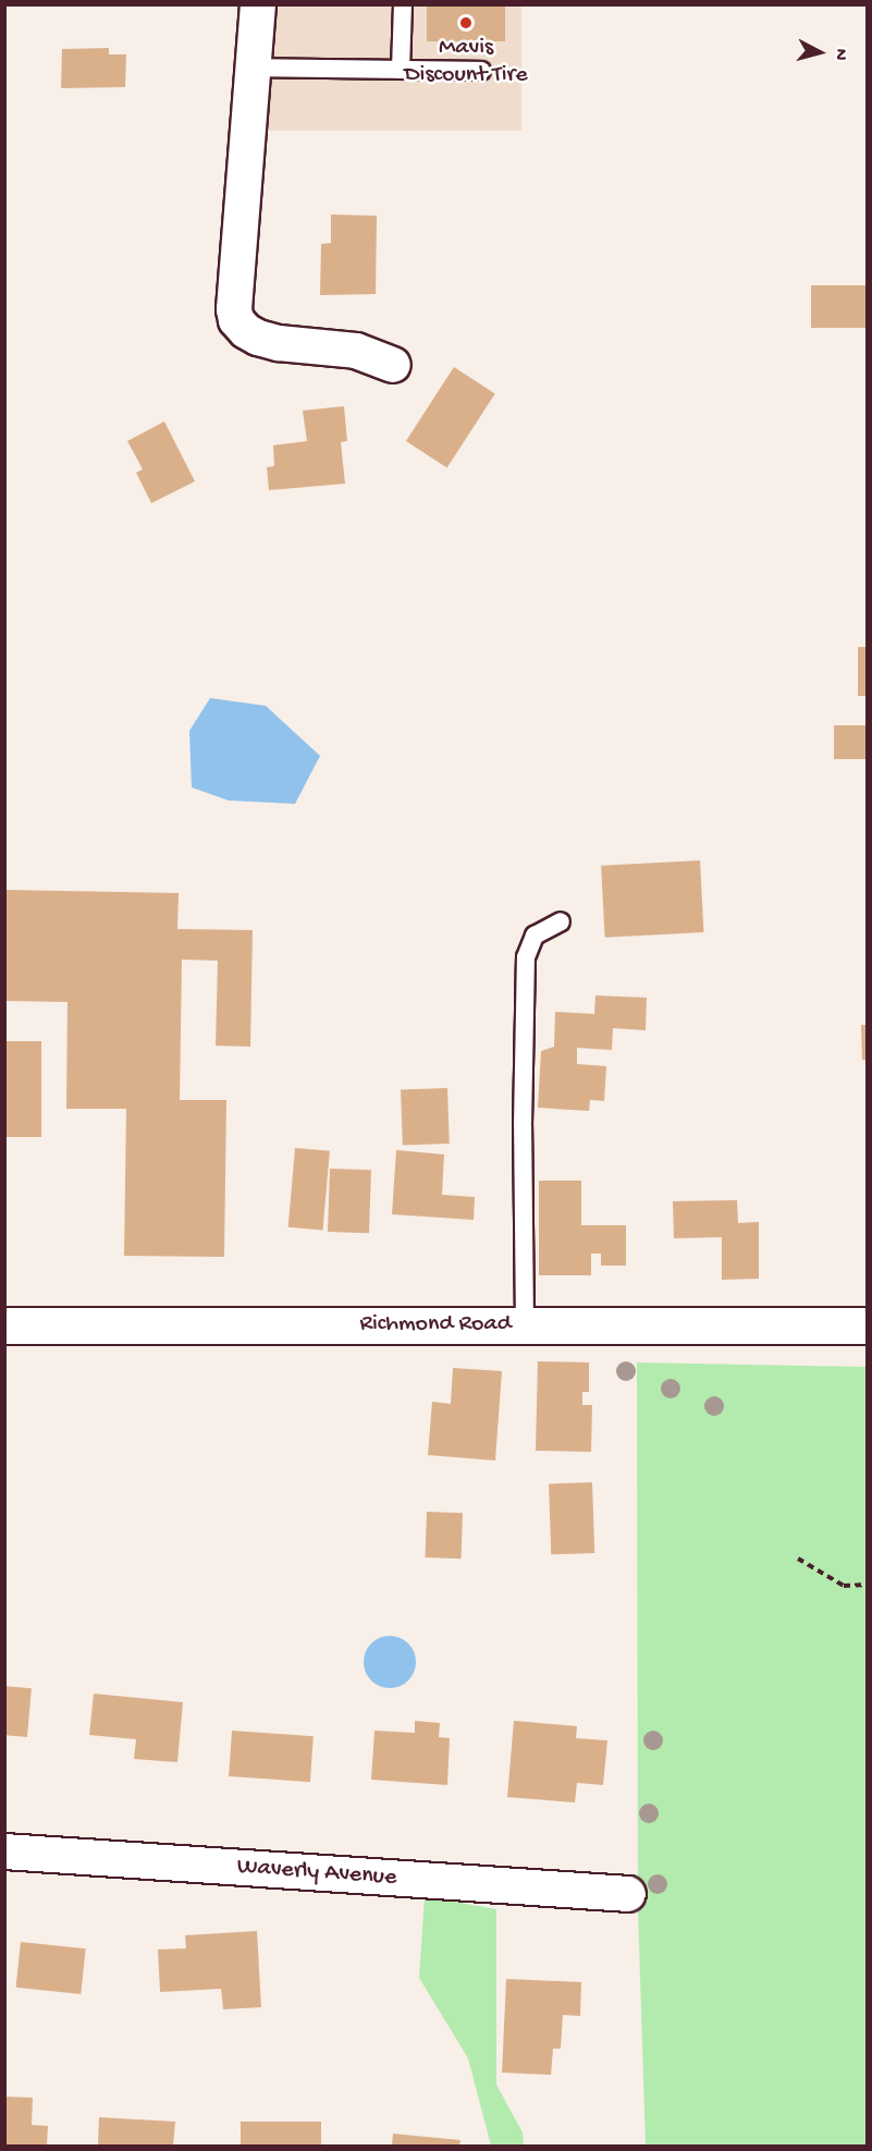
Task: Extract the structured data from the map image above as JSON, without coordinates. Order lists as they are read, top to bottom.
{
  "streets": {
    "street": ["Richmond Road", "Waverly Avenue"]
  },
  "places": ["Mavis Discount Tire"],
  "north": "right"
}
